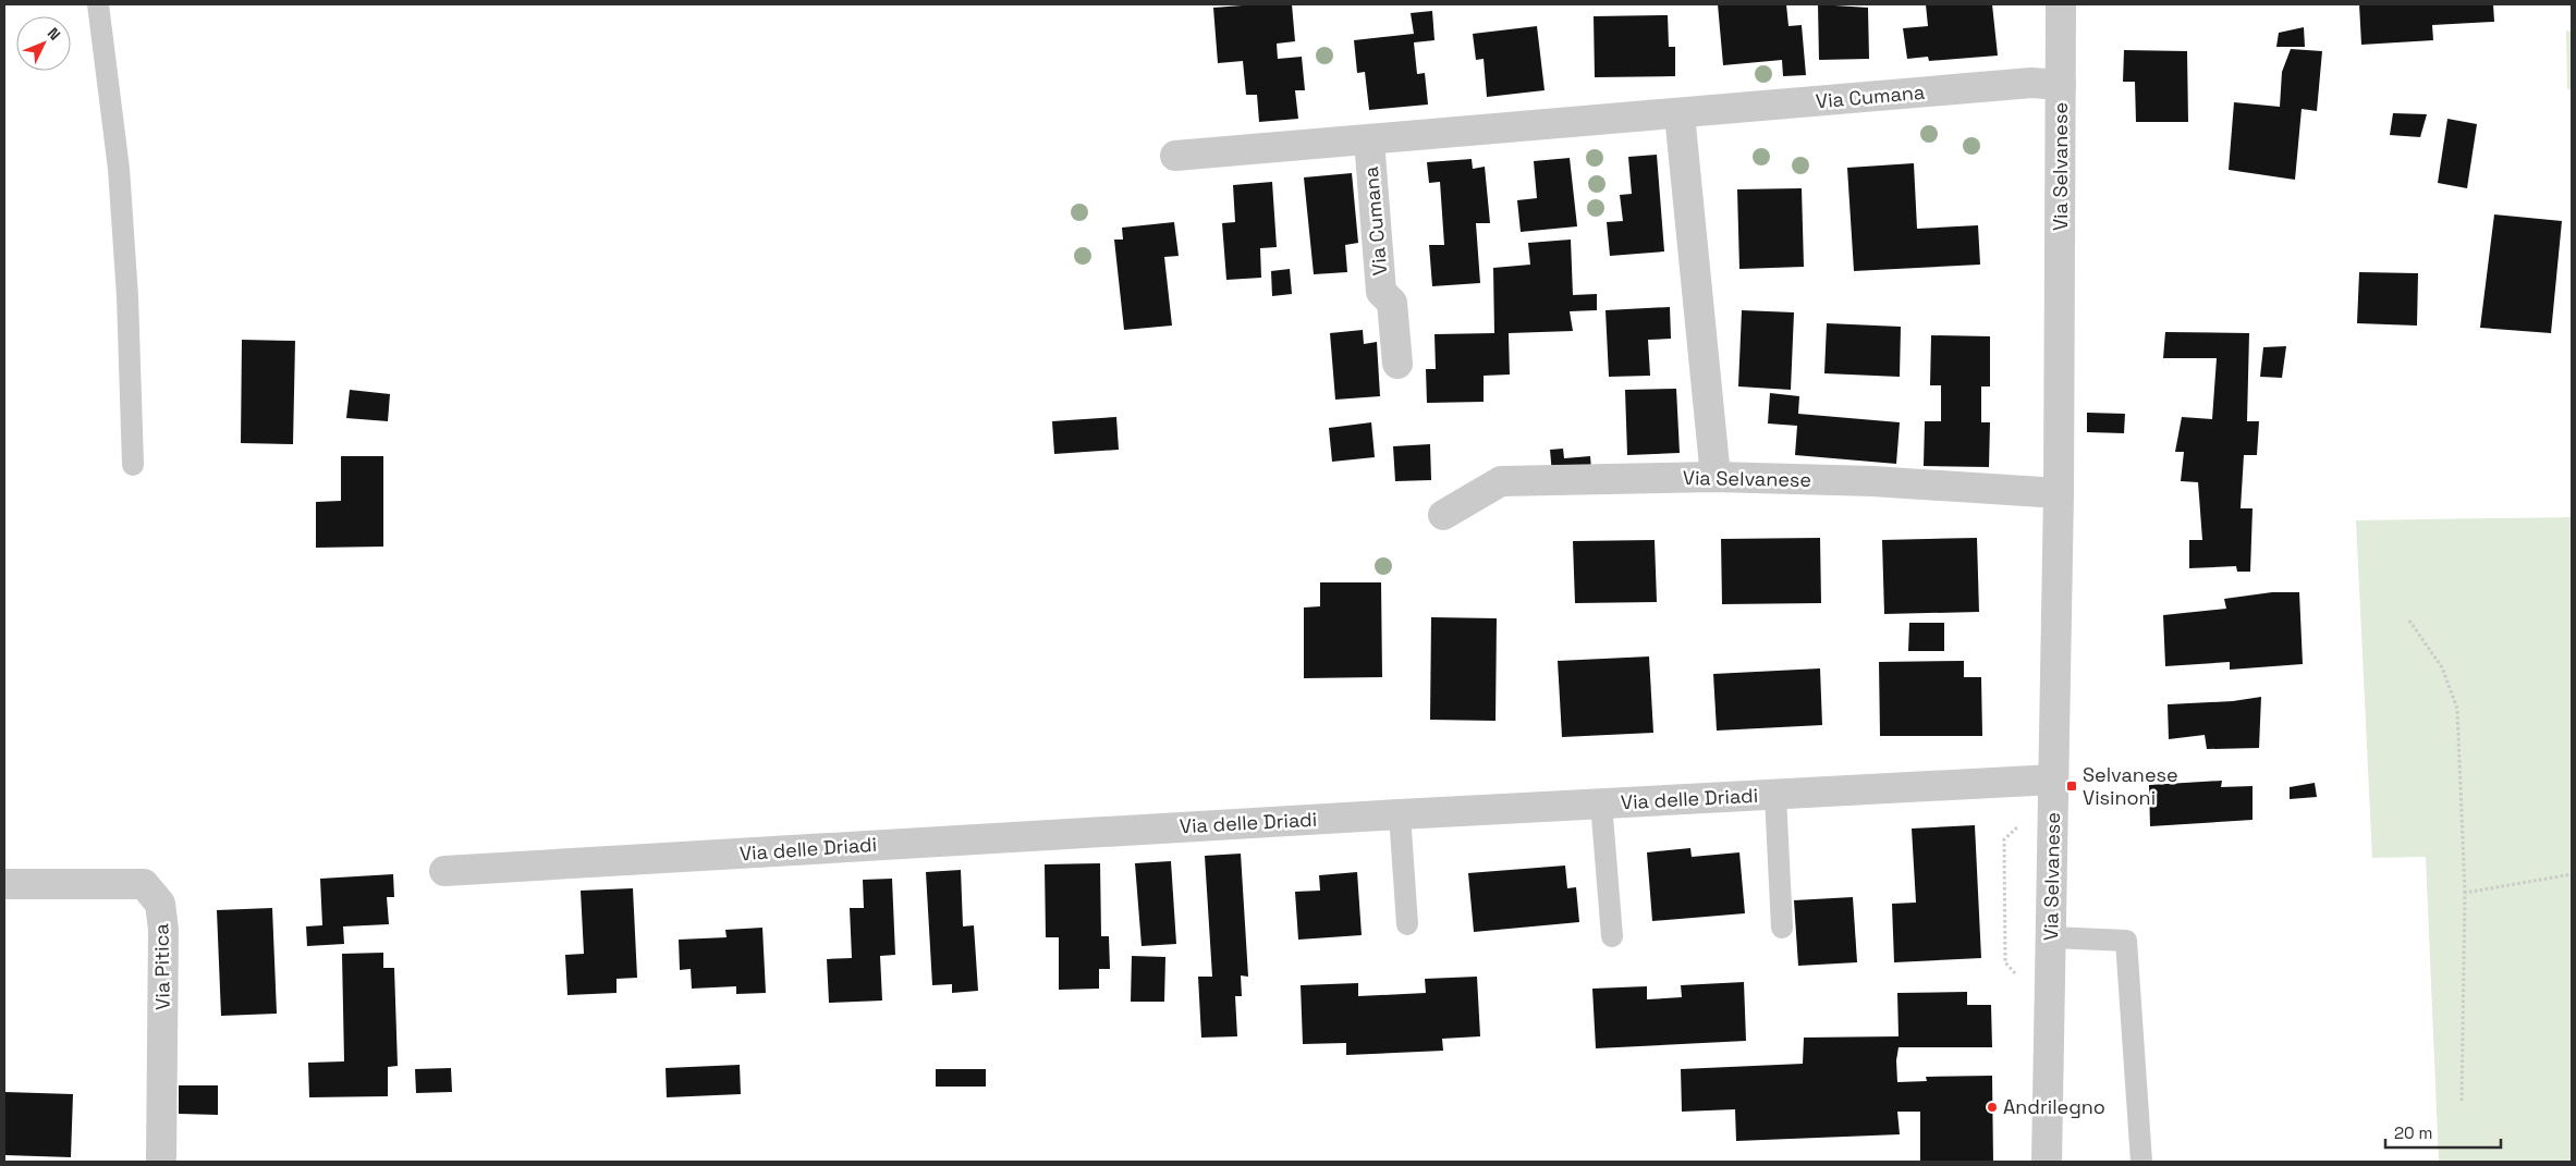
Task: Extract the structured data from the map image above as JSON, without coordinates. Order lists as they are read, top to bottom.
{
  "streets": {
    "street": [
      "Via Cumana",
      "Via Selvanese",
      "Via delle Driadi",
      "Via Pitica"
    ]
  },
  "crossings": [
    ["Via Cumana", "Via Selvanese"],
    ["Via Selvanese", "Via delle Driadi"]
  ],
  "places": {
    "transit": ["Selvanese Visinoni"],
    "other": ["Andrilegno"]
  },
  "scale_bar": "20 m",
  "north": "top right"
}
